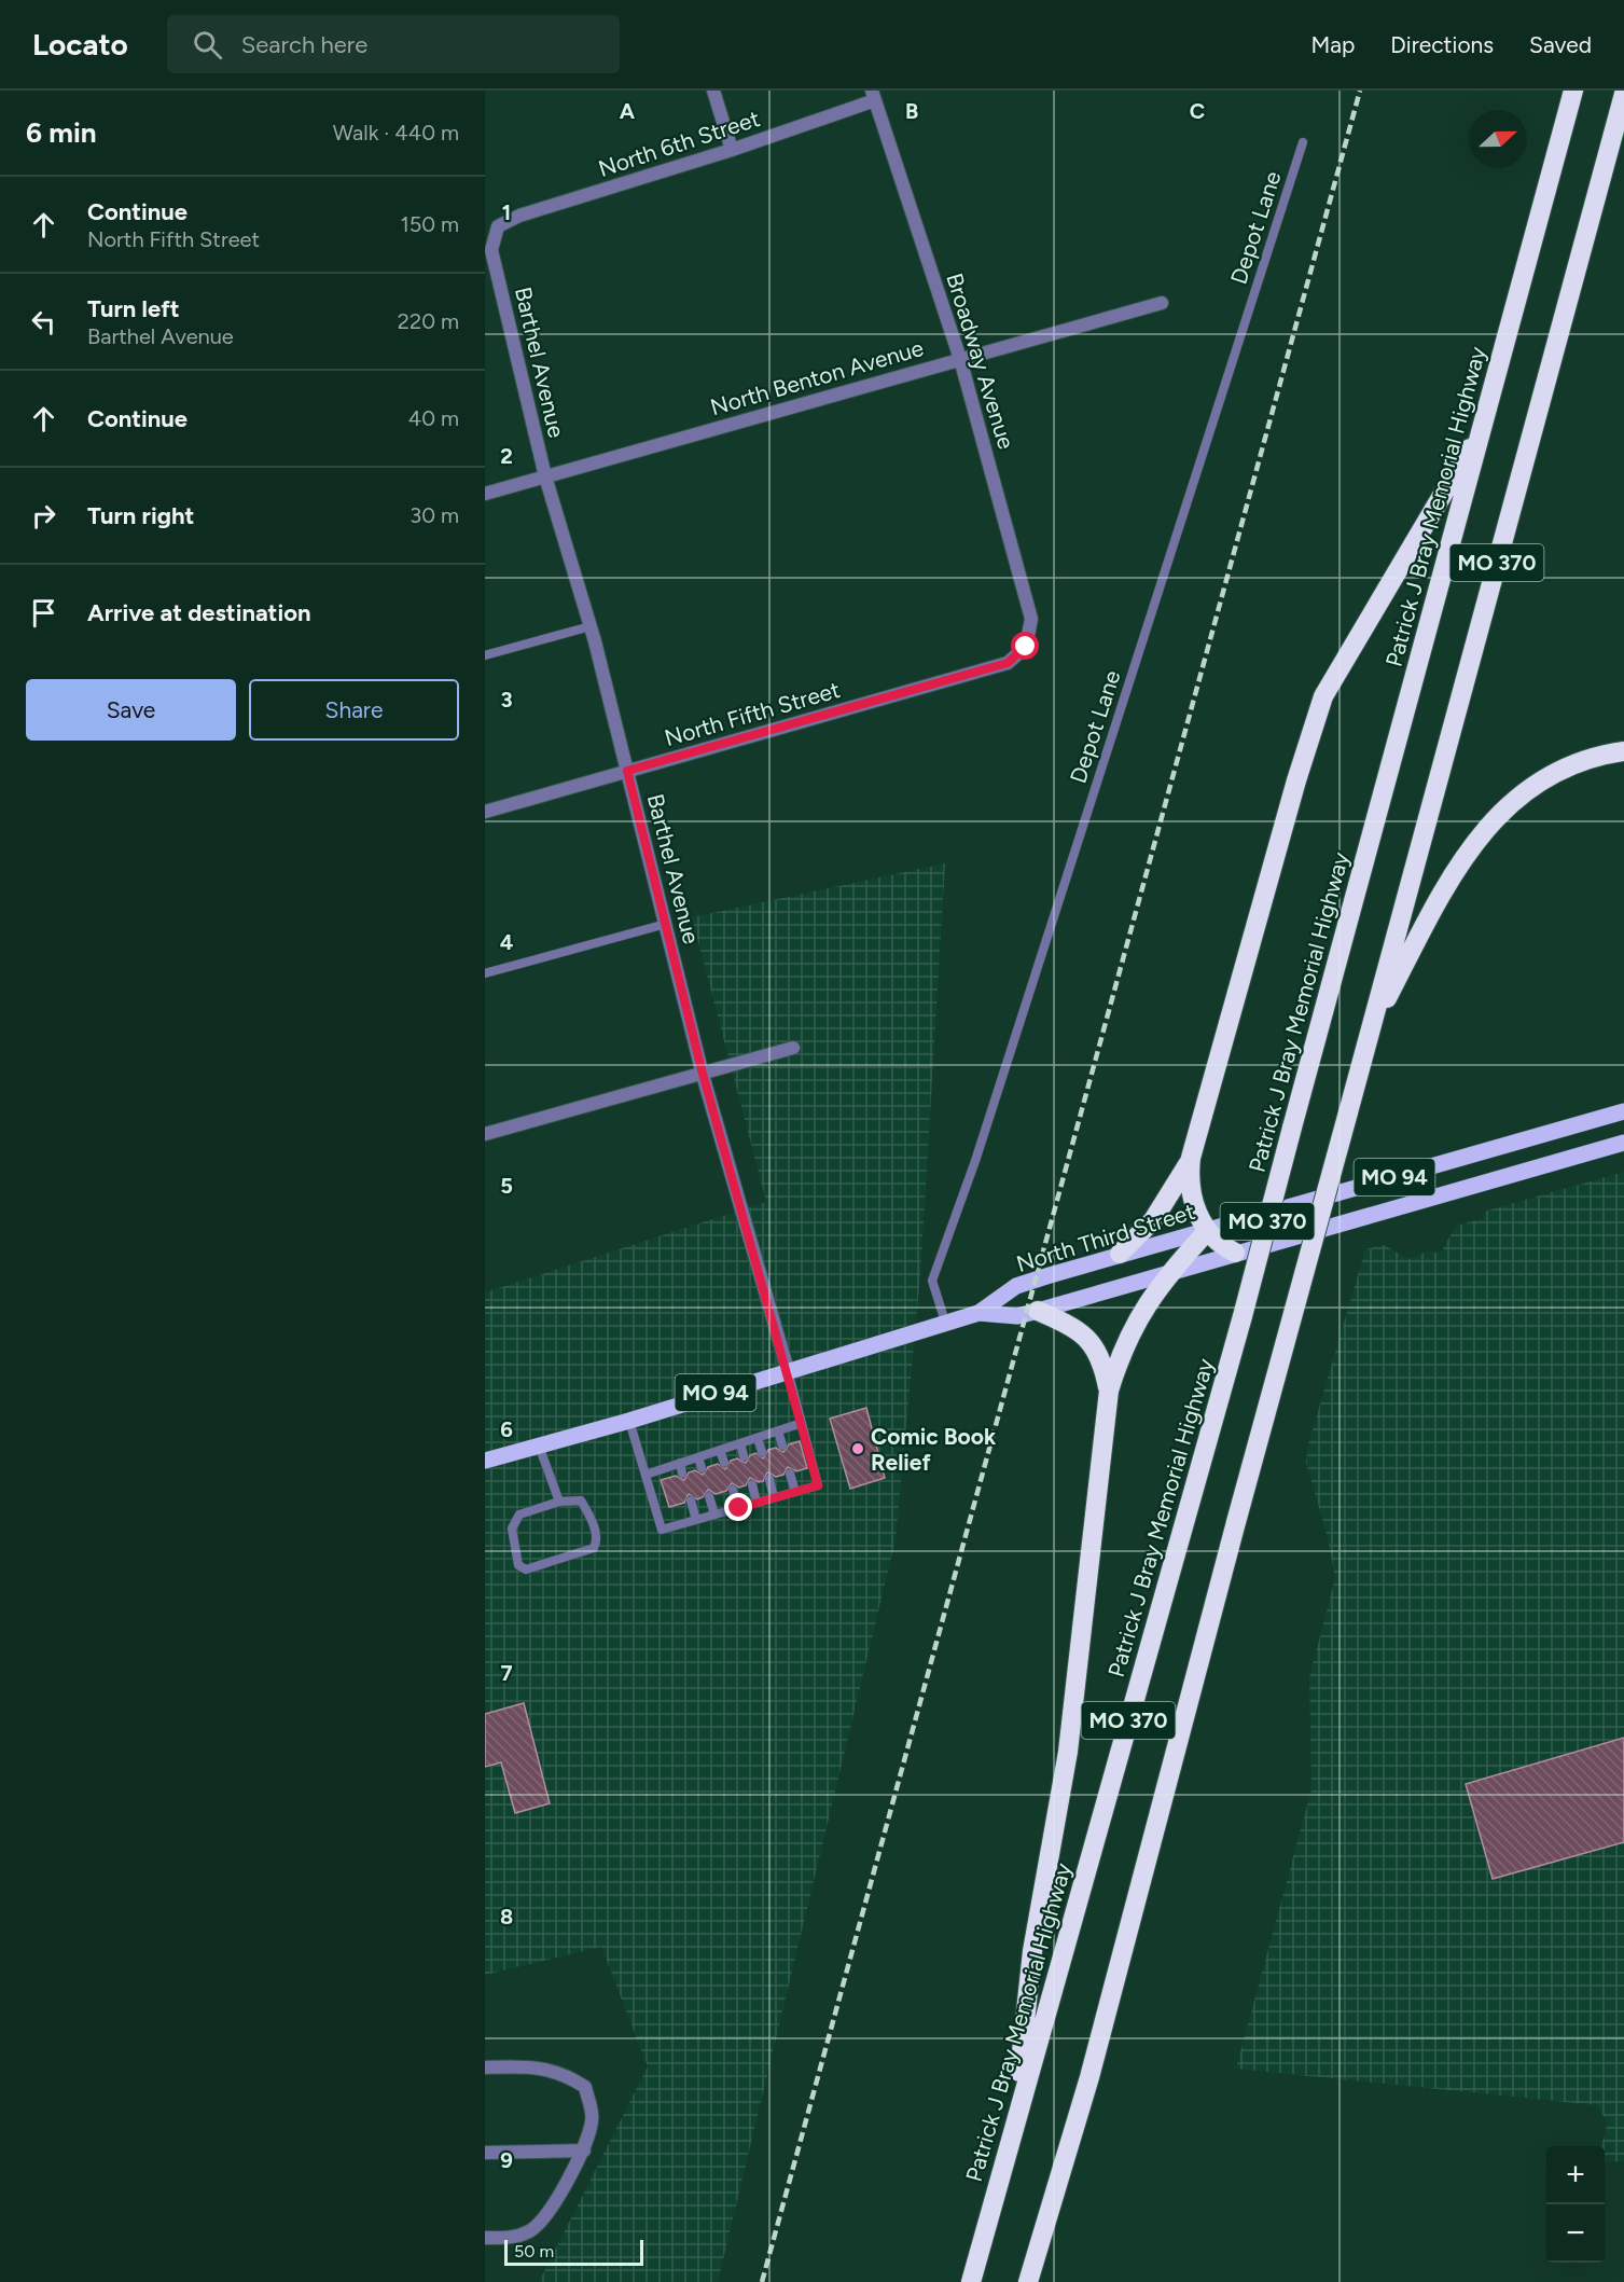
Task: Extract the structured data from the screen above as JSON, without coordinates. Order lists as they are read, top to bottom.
{
  "streets": {
    "highway": ["Patrick J Bray Memorial Highway", "MO 370"],
    "main road": ["MO 94", "North Third Street"],
    "street": [
      "North 6th Street",
      "Broadway Avenue",
      "Barthel Avenue",
      "North Benton Avenue",
      "North Fifth Street"
    ],
    "lane": ["Depot Lane"]
  },
  "crossings": [
    ["North 6th Street", "Broadway Avenue"],
    ["North 6th Street", "Barthel Avenue"],
    ["Depot Lane", "North Third Street"],
    ["Broadway Avenue", "North Benton Avenue"],
    ["Broadway Avenue", "North Fifth Street"],
    ["Barthel Avenue", "North Benton Avenue"],
    ["Barthel Avenue", "North Fifth Street"],
    ["Barthel Avenue", "North Third Street"]
  ],
  "places": ["Comic Book Relief"],
  "scale_bar": "50 m",
  "north": "right",
  "page": {
    "header": "Locato",
    "search": "Search here",
    "nav": ["Map", "Directions", "Saved"],
    "heading": ["6 min", "Walk · 440 m"],
    "list": [
      ["Continue", "North Fifth Street", "150 m"],
      ["Turn left", "Barthel Avenue", "220 m"],
      ["Continue", "40 m"],
      ["Turn right", "30 m"],
      "Arrive at destination"
    ],
    "buttons": ["Save", "Share"],
    "map_buttons": ["+", "−"],
    "scale": "50 m"
  },
  "grid": {
    "columns": ["A", "B", "C"],
    "rows": [
      "1",
      "2",
      "3",
      "4",
      "5",
      "6",
      "7",
      "8",
      "9"
    ]
  }
}
